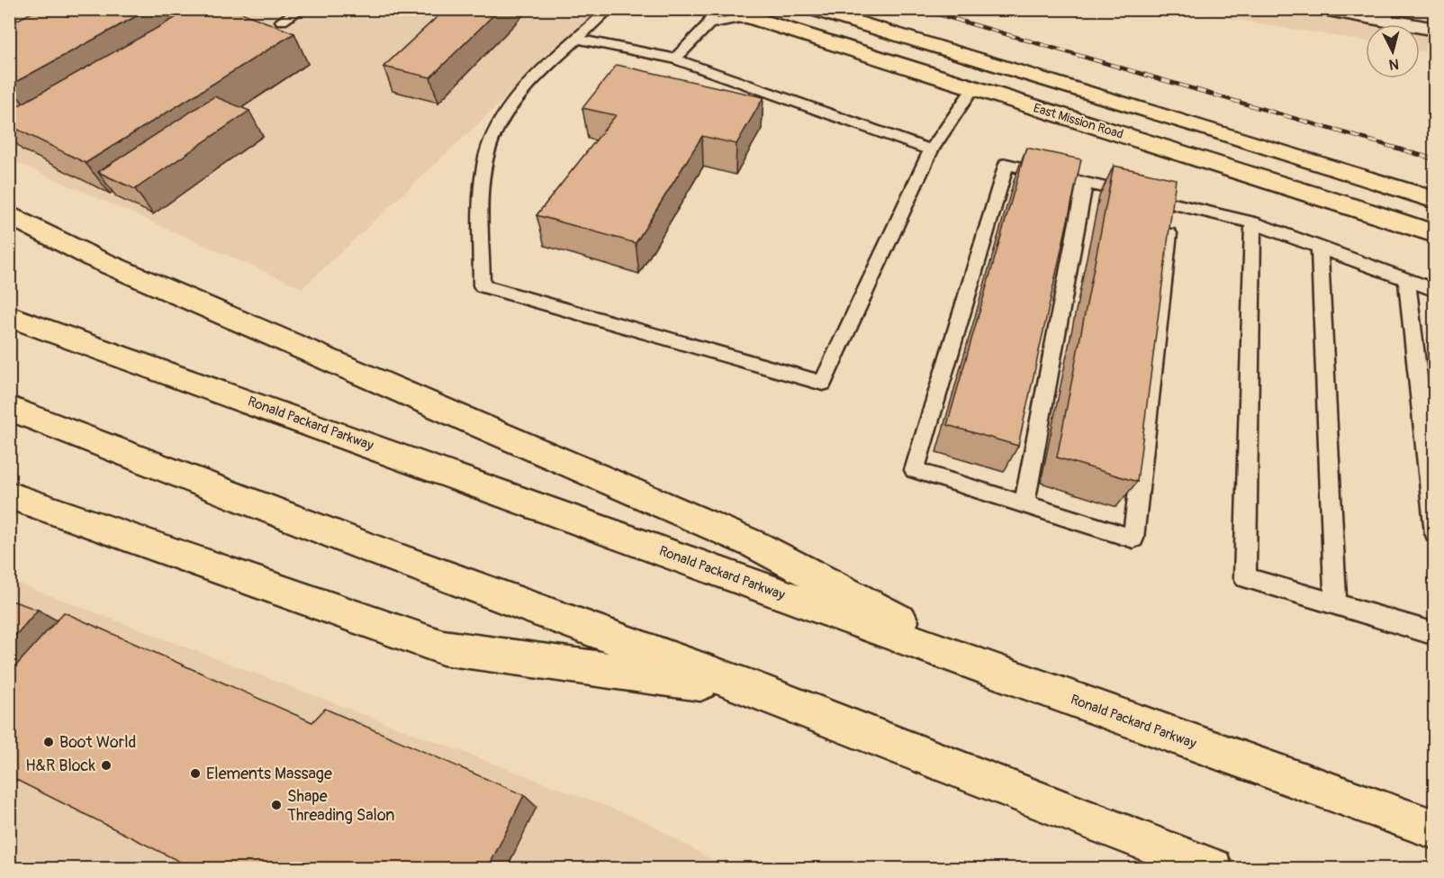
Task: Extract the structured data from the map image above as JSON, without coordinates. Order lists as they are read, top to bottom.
{
  "streets": {
    "main road": ["East Mission Road", "Ronald Packard Parkway"]
  },
  "places": [
    "Boot World",
    "H&R Block",
    "Elements Massage",
    "Shape Threading Salon"
  ],
  "north": "bottom"
}
